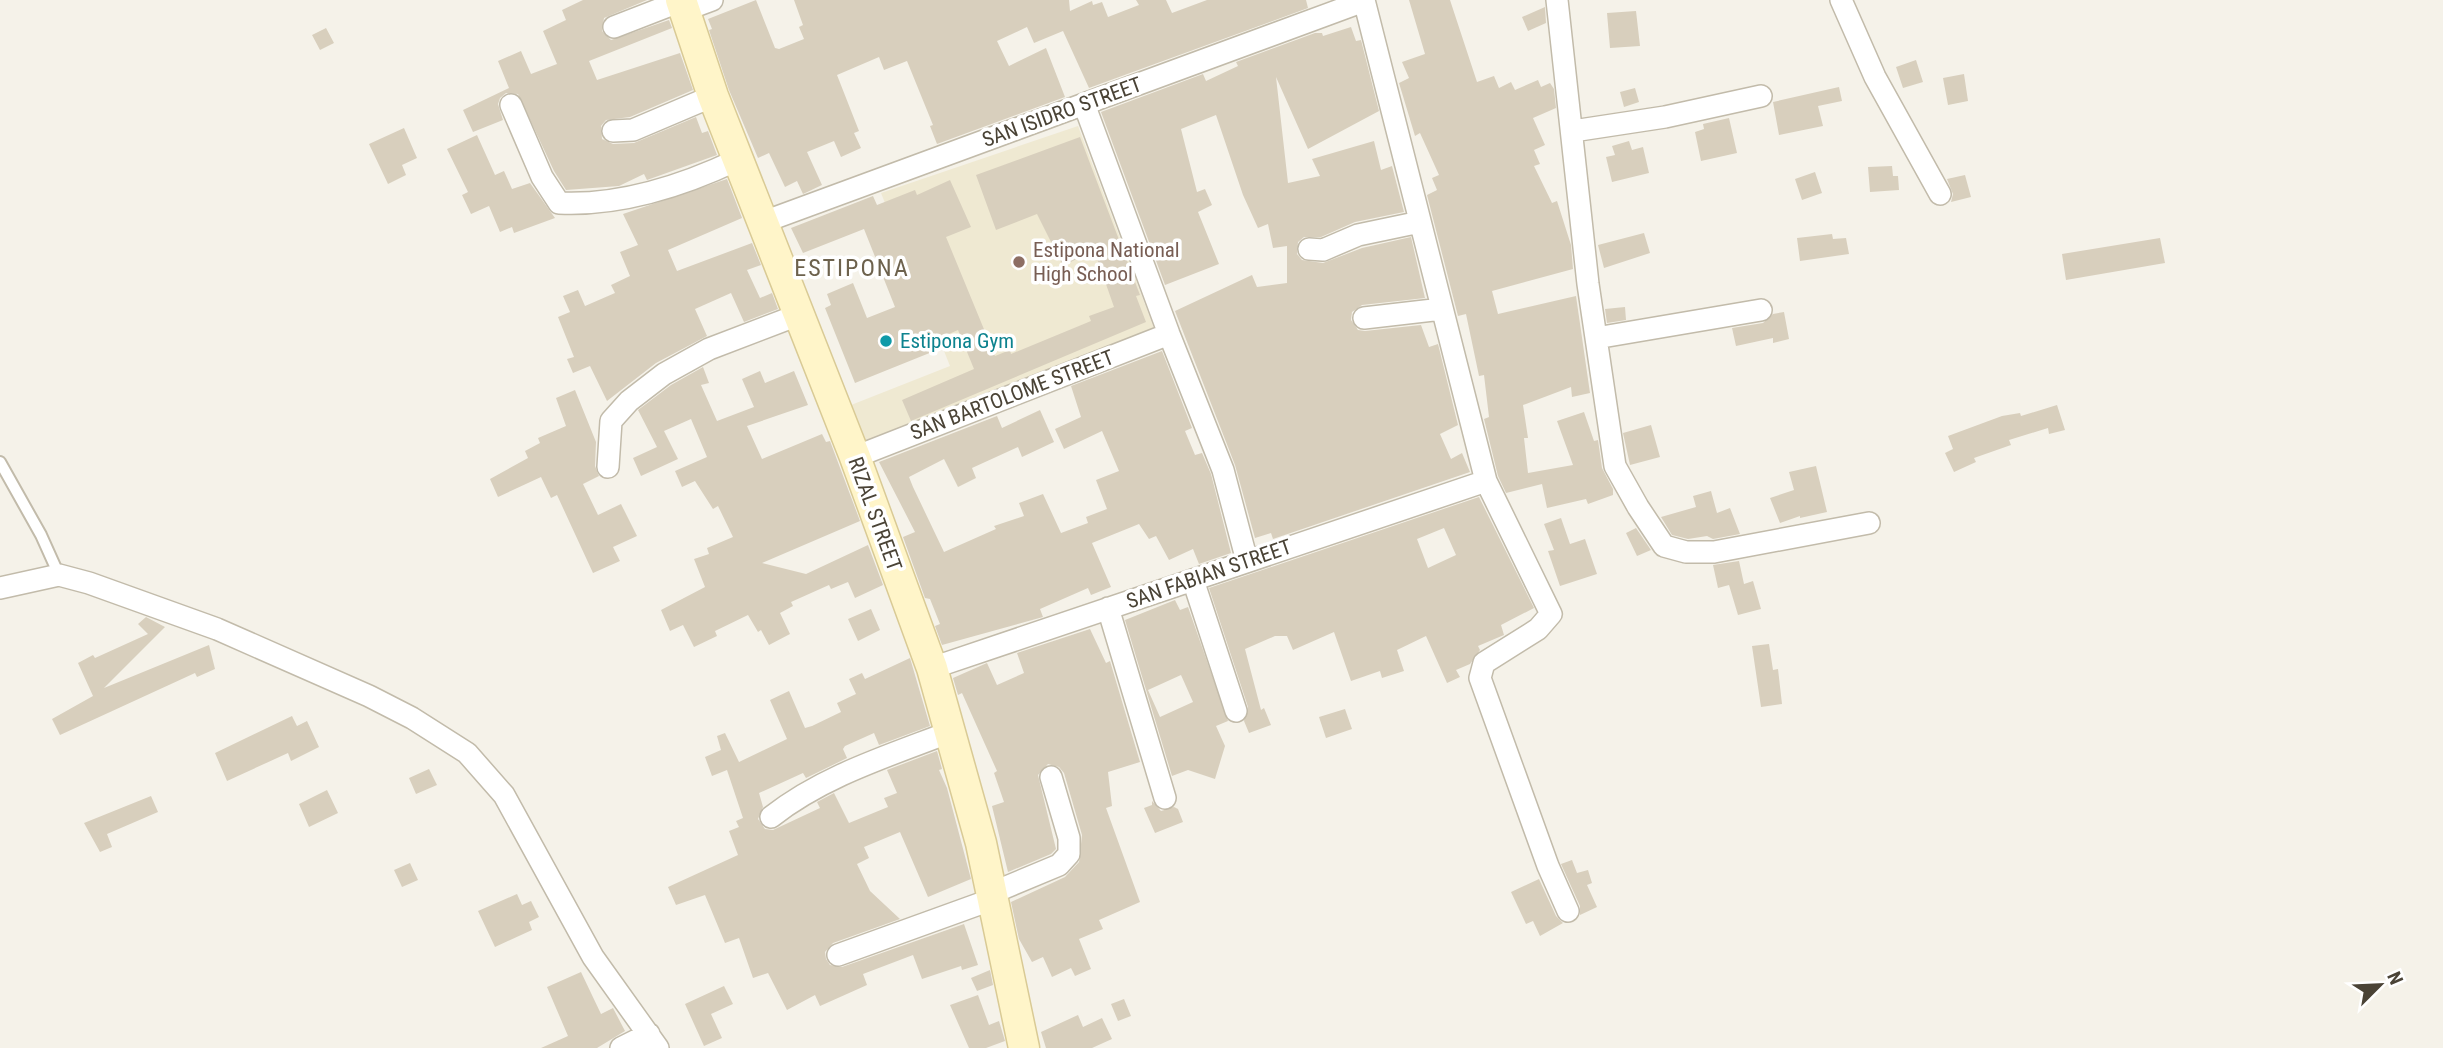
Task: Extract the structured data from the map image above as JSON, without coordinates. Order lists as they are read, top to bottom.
{
  "streets": {
    "main road": ["RIZAL STREET"],
    "street": ["SAN ISIDRO STREET", "SAN BARTOLOME STREET", "SAN FABIAN STREET"]
  },
  "crossings": [
    ["SAN ISIDRO STREET", "RIZAL STREET"],
    ["SAN BARTOLOME STREET", "RIZAL STREET"],
    ["RIZAL STREET", "SAN FABIAN STREET"]
  ],
  "districts": ["ESTIPONA"],
  "places": ["Estipona National High School", "Estipona Gym"],
  "north": "top right"
}
